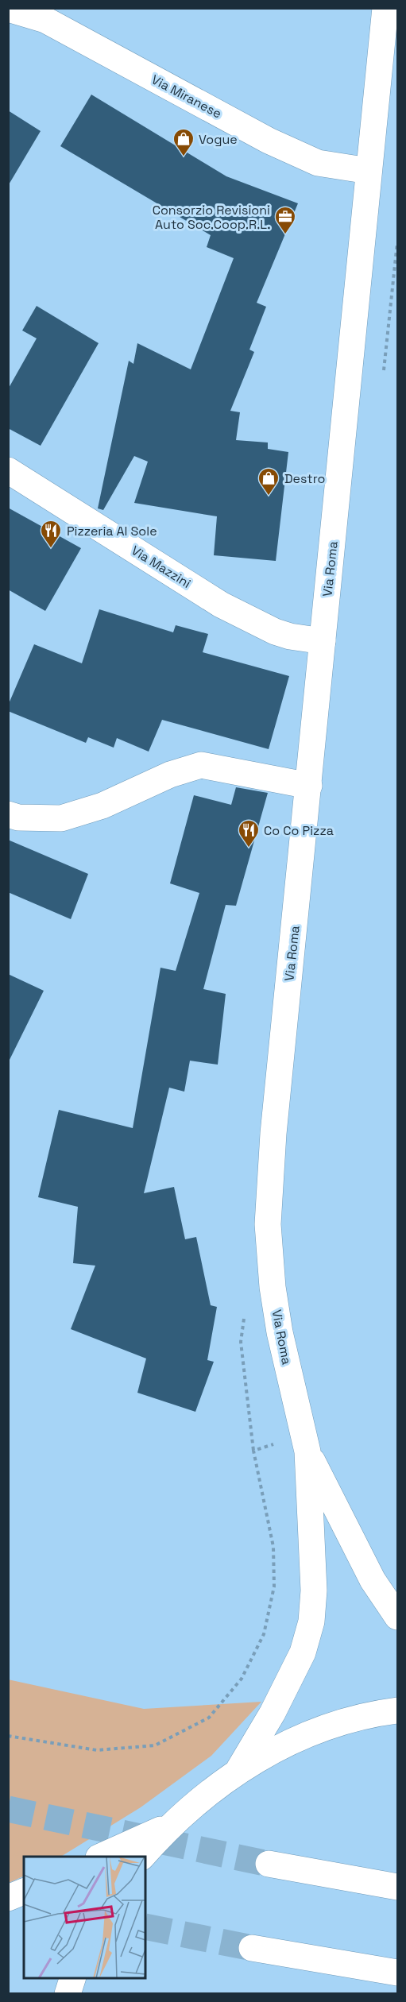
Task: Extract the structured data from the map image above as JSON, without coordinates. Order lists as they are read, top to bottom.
{
  "streets": {
    "main road": ["Via Miranese", "Via Mazzini", "Via Roma"]
  },
  "crossings": [
    ["Via Miranese", "Via Roma"],
    ["Via Mazzini", "Via Roma"]
  ],
  "places": {
    "shop": ["Vogue", "Destro"],
    "office": ["Consorzio Revisioni Auto Soc.Coop.R.L."],
    "restaurant": ["Pizzeria Al Sole", "Co Co Pizza"]
  }
}
